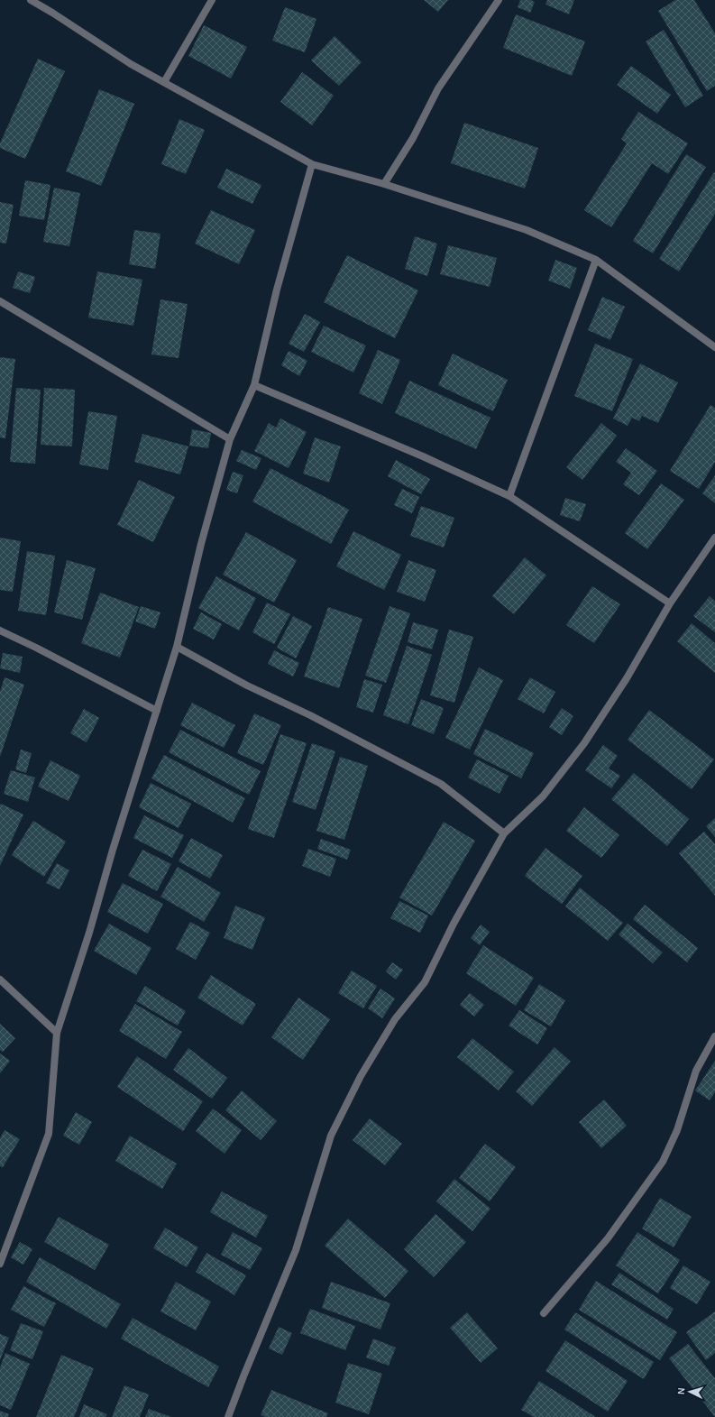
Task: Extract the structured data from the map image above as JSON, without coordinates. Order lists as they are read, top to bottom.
{
  "north": "left"
}
